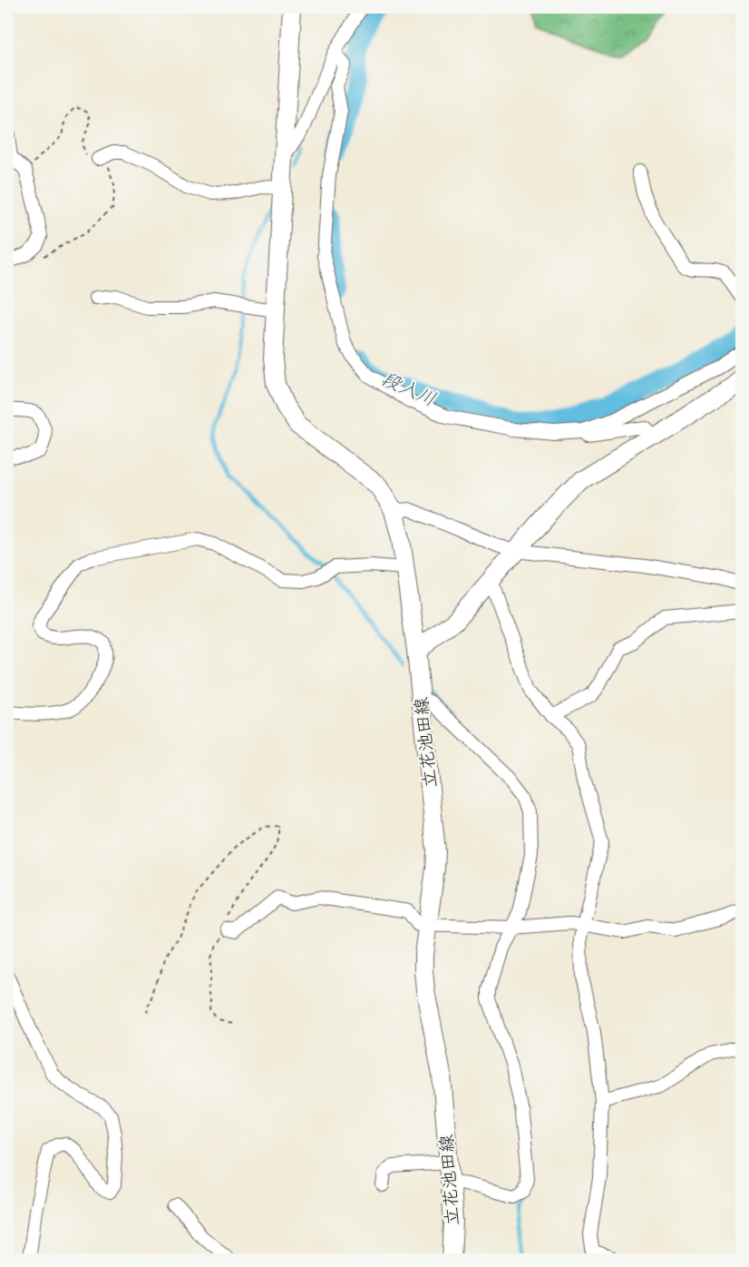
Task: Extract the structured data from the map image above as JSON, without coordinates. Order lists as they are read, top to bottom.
{
  "streets": {
    "main road": ["立花池田線"]
  },
  "water": ["段入川"]
}
